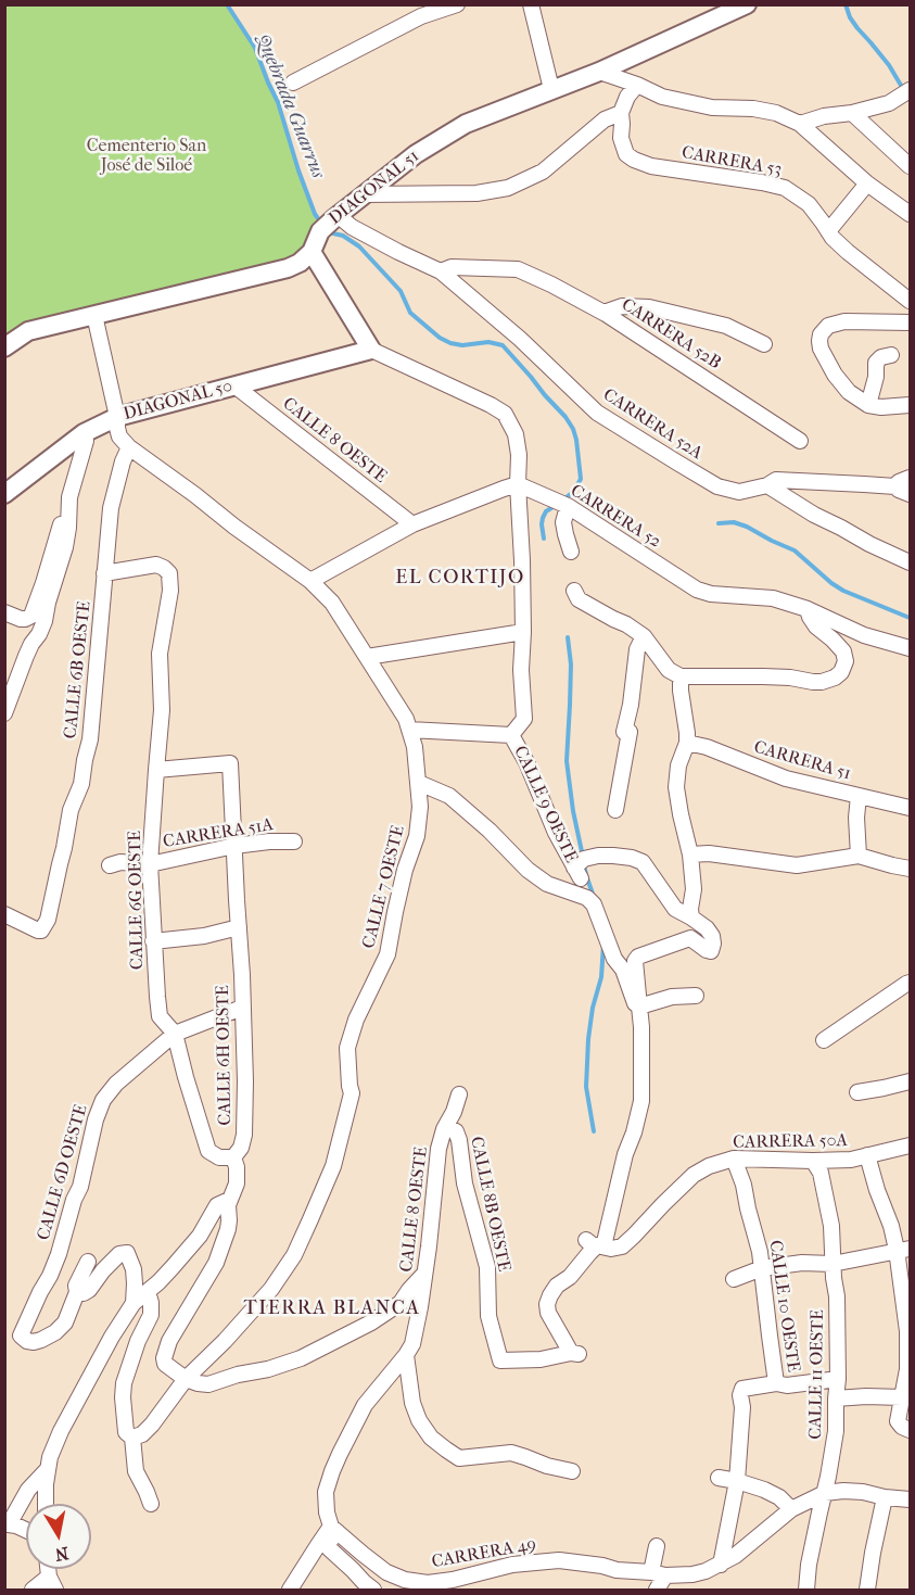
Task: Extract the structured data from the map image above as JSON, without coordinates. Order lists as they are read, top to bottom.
{
  "streets": {
    "street": [
      "CARRERA 53",
      "DIAGONAL 51",
      "CARRERA 52B",
      "DIAGONAL 50",
      "CARRERA 52A",
      "CALLE 8 OESTE",
      "CARRERA 52",
      "CALLE 6B OESTE",
      "CARRERA 51",
      "CALLE 9 OESTE",
      "CARRERA 51A",
      "CALLE 7 OESTE",
      "CALLE 6G OESTE",
      "CALLE 6H OESTE",
      "CARRERA 50A",
      "CALLE 6D OESTE",
      "CALLE 8B OESTE",
      "CALLE 10 OESTE",
      "CALLE 11 OESTE",
      "CARRERA 49"
    ]
  },
  "crossings": [
    ["DIAGONAL 51", "CARRERA 52A"],
    ["CARRERA 52B", "CARRERA 52A"],
    ["DIAGONAL 50", "CALLE 8 OESTE"],
    ["DIAGONAL 50", "CALLE 9 OESTE"],
    ["CALLE 8 OESTE", "CALLE 8B OESTE"],
    ["CARRERA 52", "CALLE 9 OESTE"],
    ["CALLE 6B OESTE", "CALLE 7 OESTE"],
    ["CALLE 6B OESTE", "CALLE 6G OESTE"],
    ["CARRERA 51A", "CALLE 6G OESTE"],
    ["CARRERA 51A", "CALLE 6H OESTE"],
    ["CALLE 7 OESTE", "CALLE 6H OESTE"],
    ["CALLE 6G OESTE", "CALLE 6H OESTE"],
    ["CALLE 6G OESTE", "CALLE 6D OESTE"],
    ["CARRERA 50A", "CALLE 8B OESTE"],
    ["CARRERA 50A", "CALLE 10 OESTE"],
    ["CARRERA 50A", "CALLE 11 OESTE"],
    ["CALLE 11 OESTE", "CARRERA 49"]
  ],
  "districts": ["EL CORTIJO", "TIERRA BLANCA"],
  "water": ["Quebrada Guarrus"],
  "parks": ["Cementerio San José de Siloé"],
  "north": "bottom"
}
